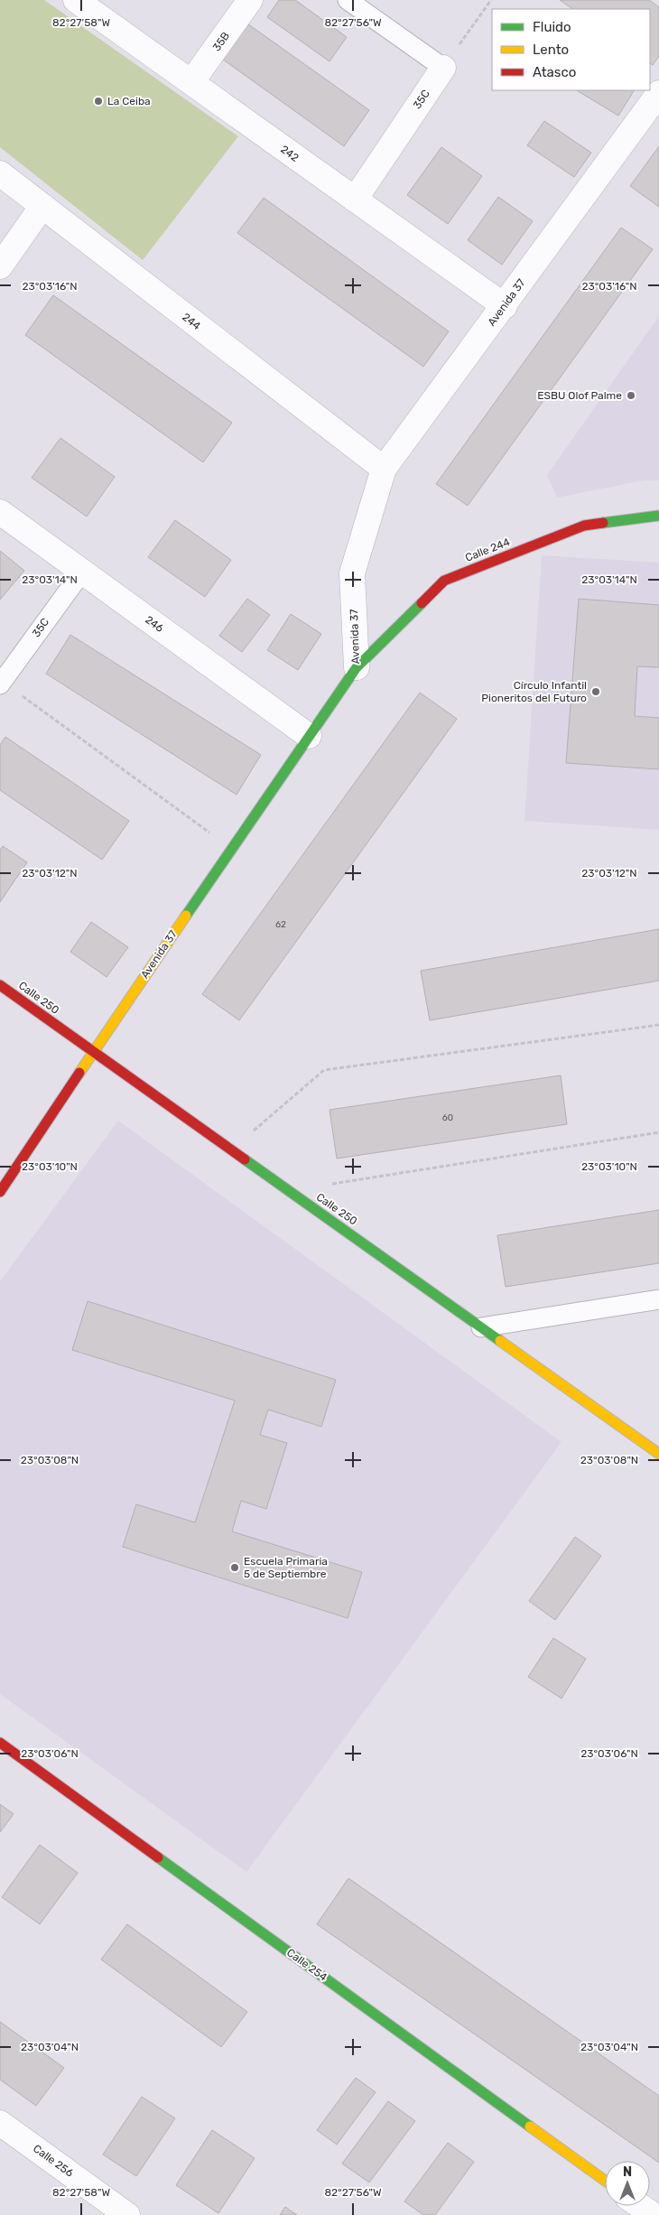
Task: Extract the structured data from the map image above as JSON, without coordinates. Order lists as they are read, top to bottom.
{
  "streets": {
    "street": [
      "35B",
      "35C",
      "242",
      "Avenida 37",
      "244",
      "Calle 244",
      "246",
      "Calle 250",
      "Calle 254",
      "Calle 256"
    ]
  },
  "crossings": [
    ["35B", "242"],
    ["35C", "242"],
    ["35C", "246"],
    ["242", "Avenida 37"],
    ["Avenida 37", "244"],
    ["Avenida 37", "Calle 244"],
    ["Avenida 37", "246"],
    ["Avenida 37", "Calle 250"]
  ],
  "places": [
    "La Ceiba",
    "ESBU Olof Palme",
    "Círculo Infantil Pioneritos del Futuro",
    "Escuela Primaria 5 de Septiembre"
  ],
  "house_numbers": ["62", "60"],
  "legend": ["Fluido", "Lento", "Atasco"],
  "north": "top",
  "coordinates": [
    "82°27'58\"W",
    "82°27'56\"W",
    "23°03'16\"N",
    "23°03'14\"N",
    "23°03'12\"N",
    "23°03'10\"N",
    "23°03'08\"N",
    "23°03'06\"N",
    "23°03'04\"N"
  ]
}
